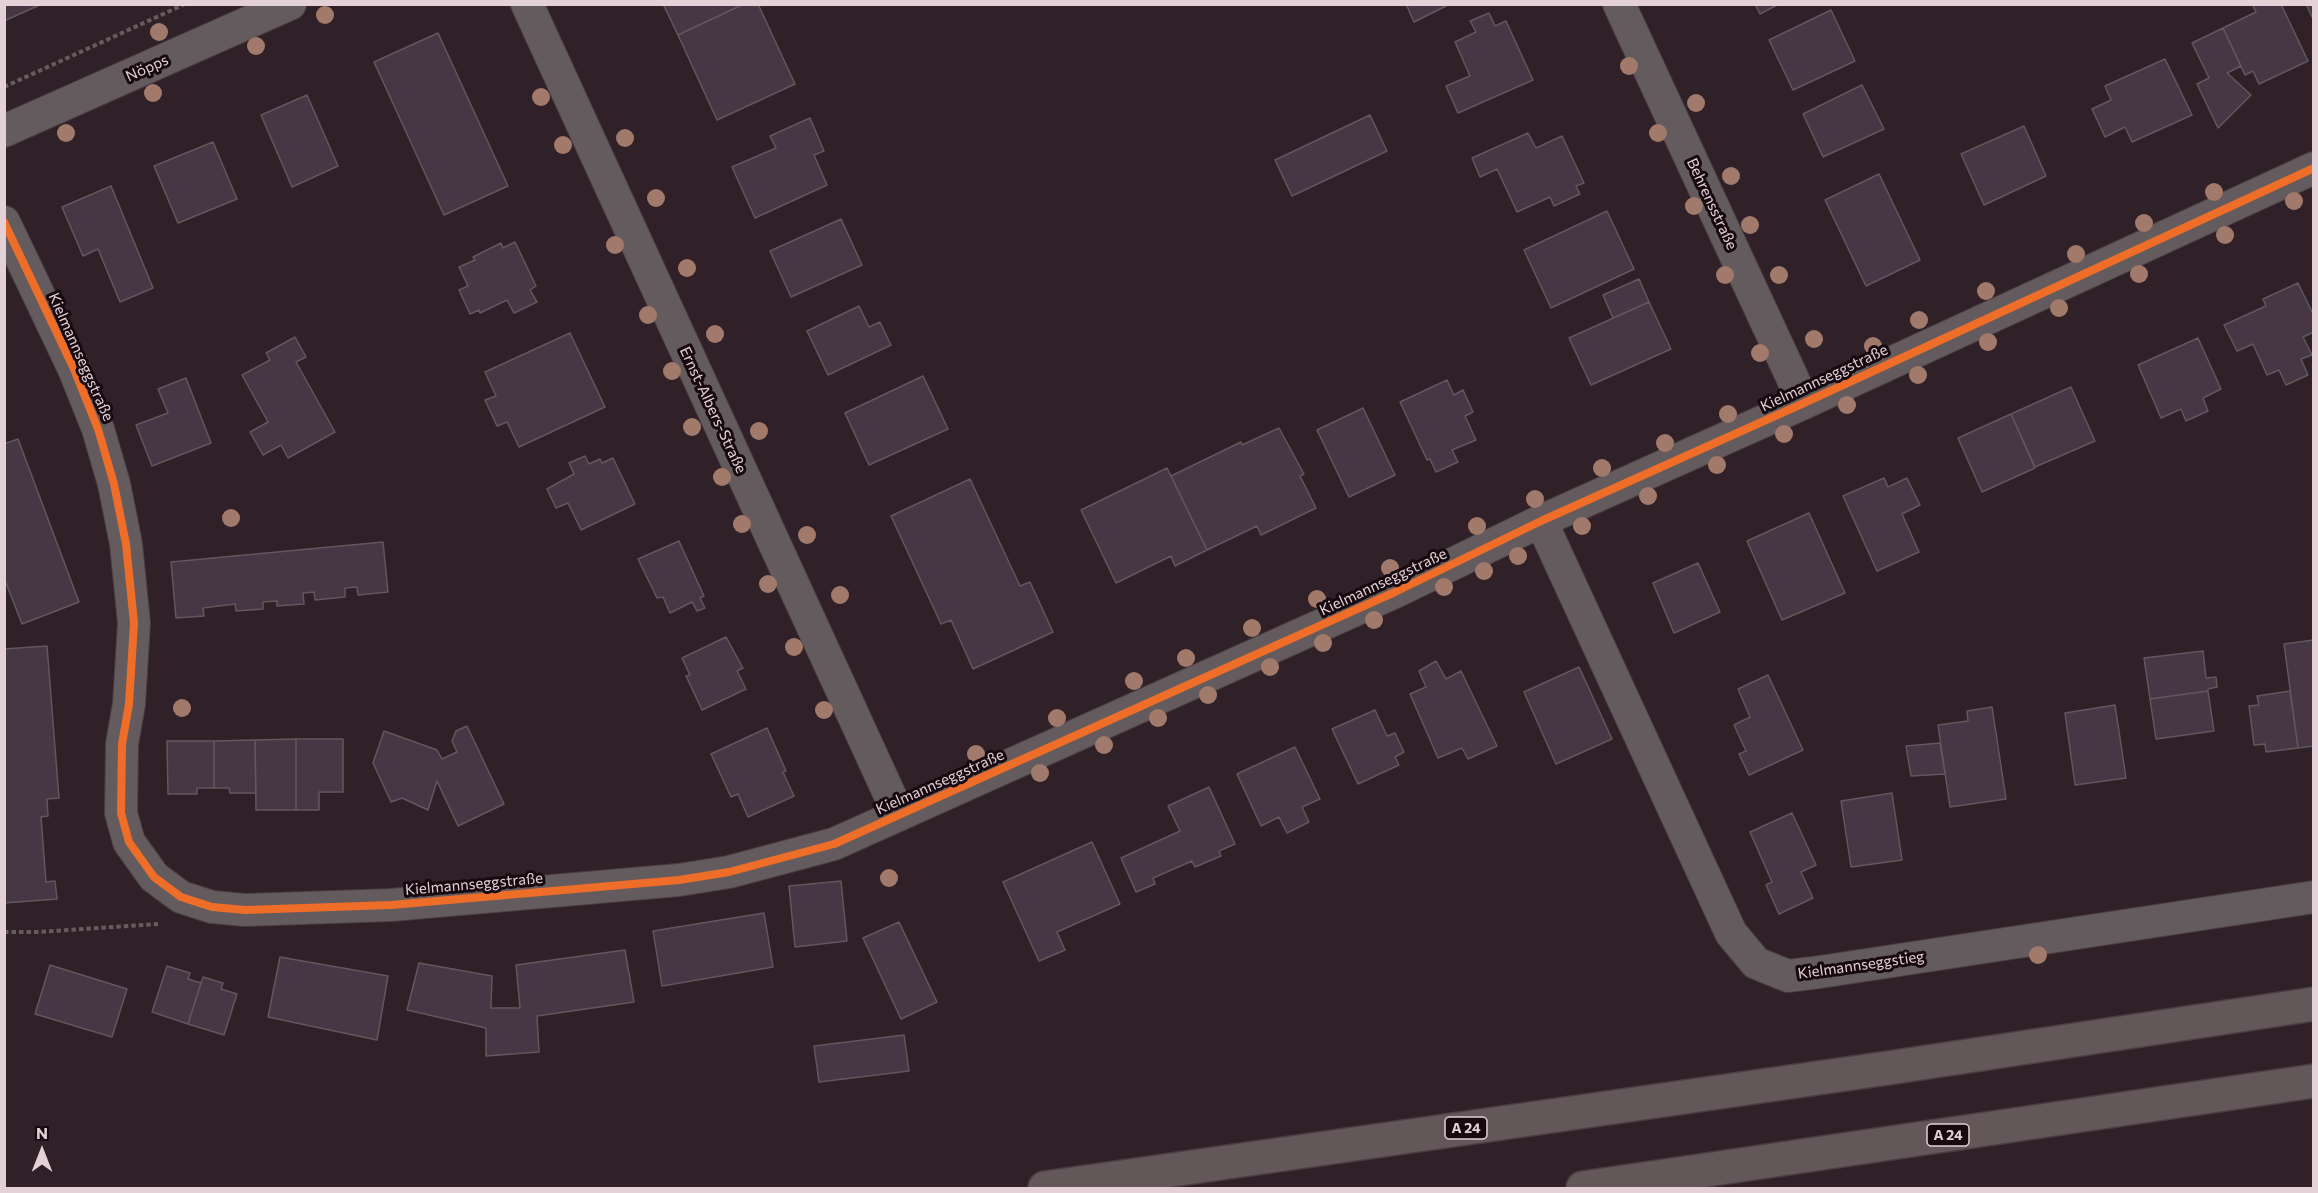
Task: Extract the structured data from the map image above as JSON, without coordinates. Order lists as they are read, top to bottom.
{
  "streets": {
    "highway": ["A 24"],
    "street": [
      "Nöpps",
      "Behrensstraße",
      "Kielmannseggstraße",
      "Ernst-Albers-Straße",
      "Kielmannseggstieg"
    ]
  },
  "crossings": [
    ["Behrensstraße", "Kielmannseggstraße"],
    ["Kielmannseggstraße", "Ernst-Albers-Straße"],
    ["Kielmannseggstraße", "Kielmannseggstieg"]
  ],
  "north": "top"
}
